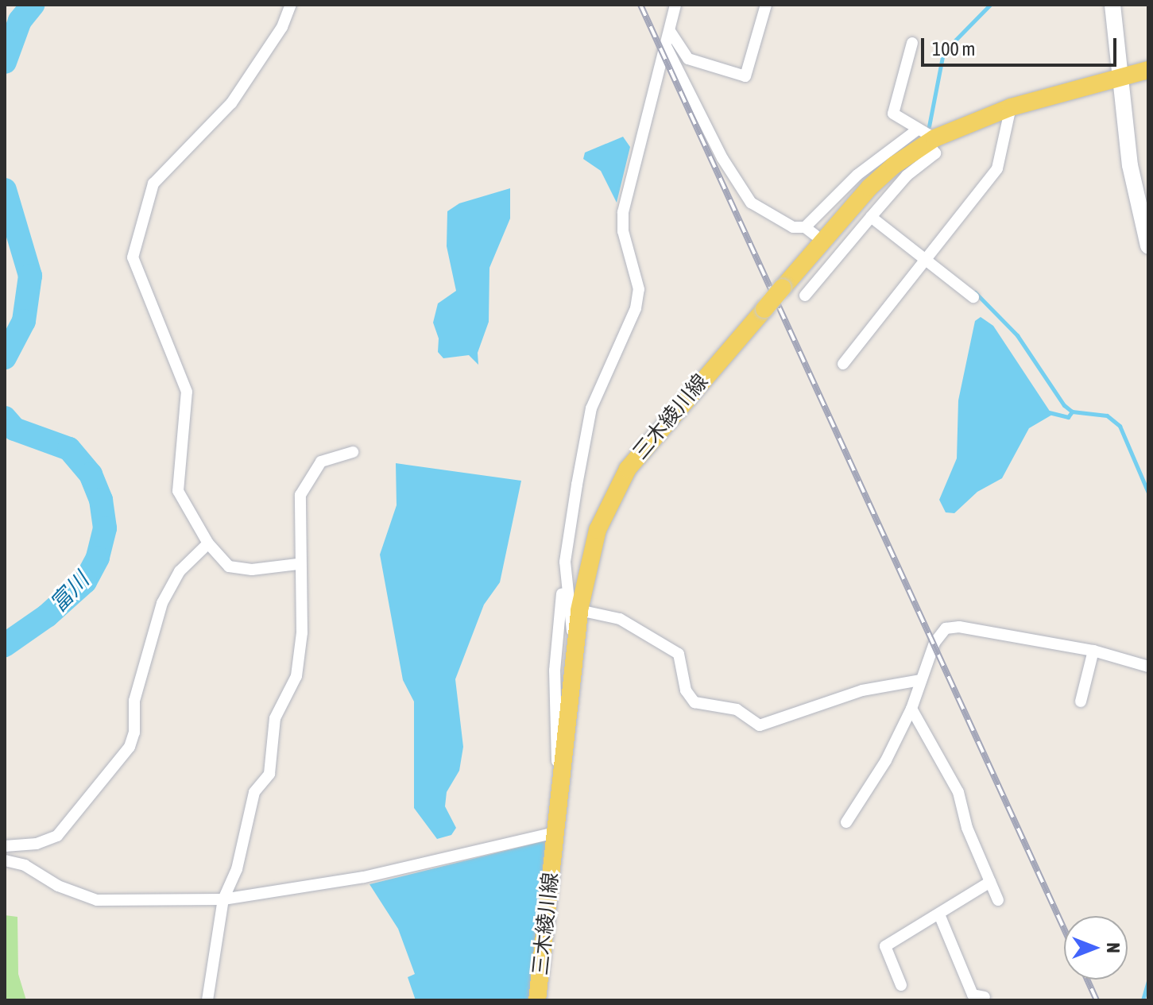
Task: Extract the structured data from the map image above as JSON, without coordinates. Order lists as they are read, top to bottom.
{
  "streets": {
    "main road": ["三木綾川線"]
  },
  "water": ["富川"],
  "scale_bar": "100 m",
  "north": "right"
}
